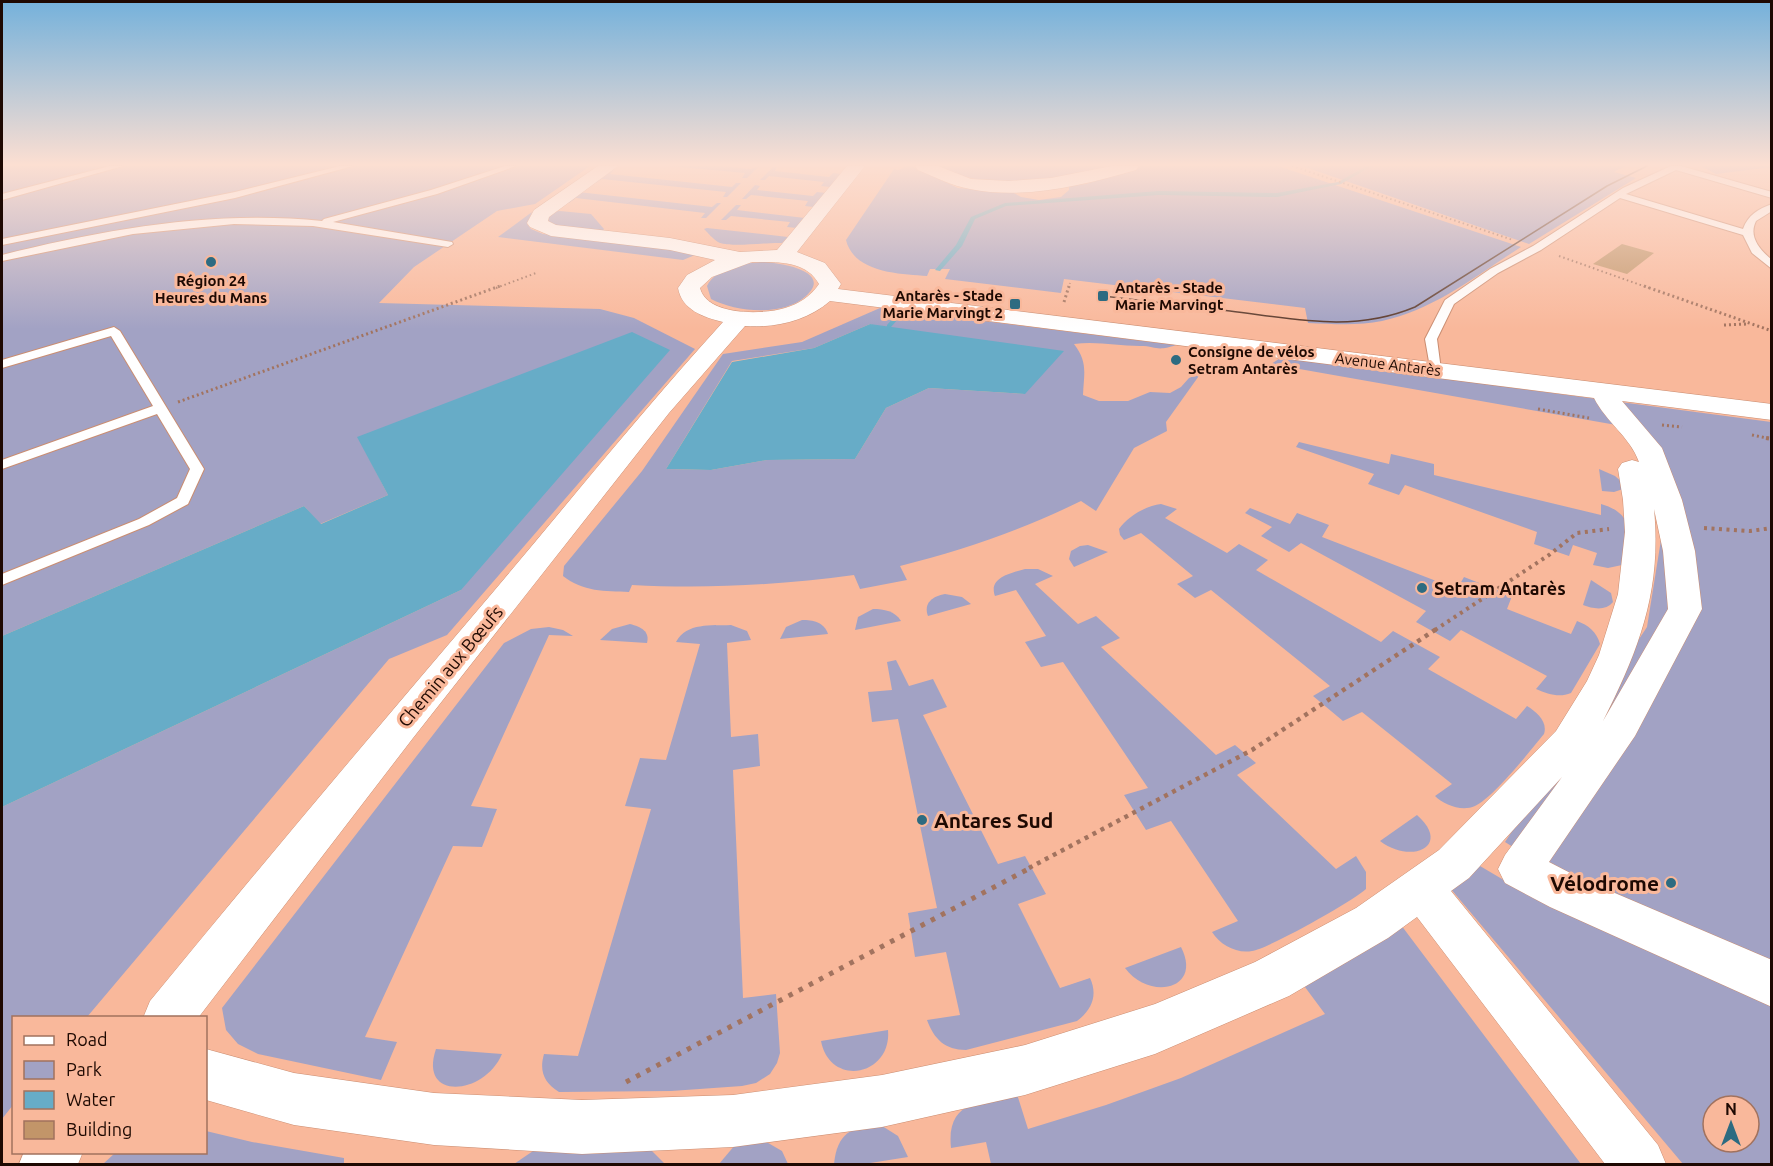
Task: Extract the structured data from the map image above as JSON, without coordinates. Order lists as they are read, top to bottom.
{
  "streets": {
    "street": ["Avenue Antarès", "Chemin aux Bœufs"]
  },
  "places": {
    "other": [
      "Région 24 Heures du Mans",
      "Consigne de vélos Setram Antarès",
      "Setram Antarès",
      "Antares Sud",
      "Vélodrome"
    ],
    "transit": ["Antarès - Stade Marie Marvingt", "Antarès - Stade Marie Marvingt 2"]
  },
  "legend": [
    "Road",
    "Park",
    "Water",
    "Building"
  ],
  "north": "top"
}
